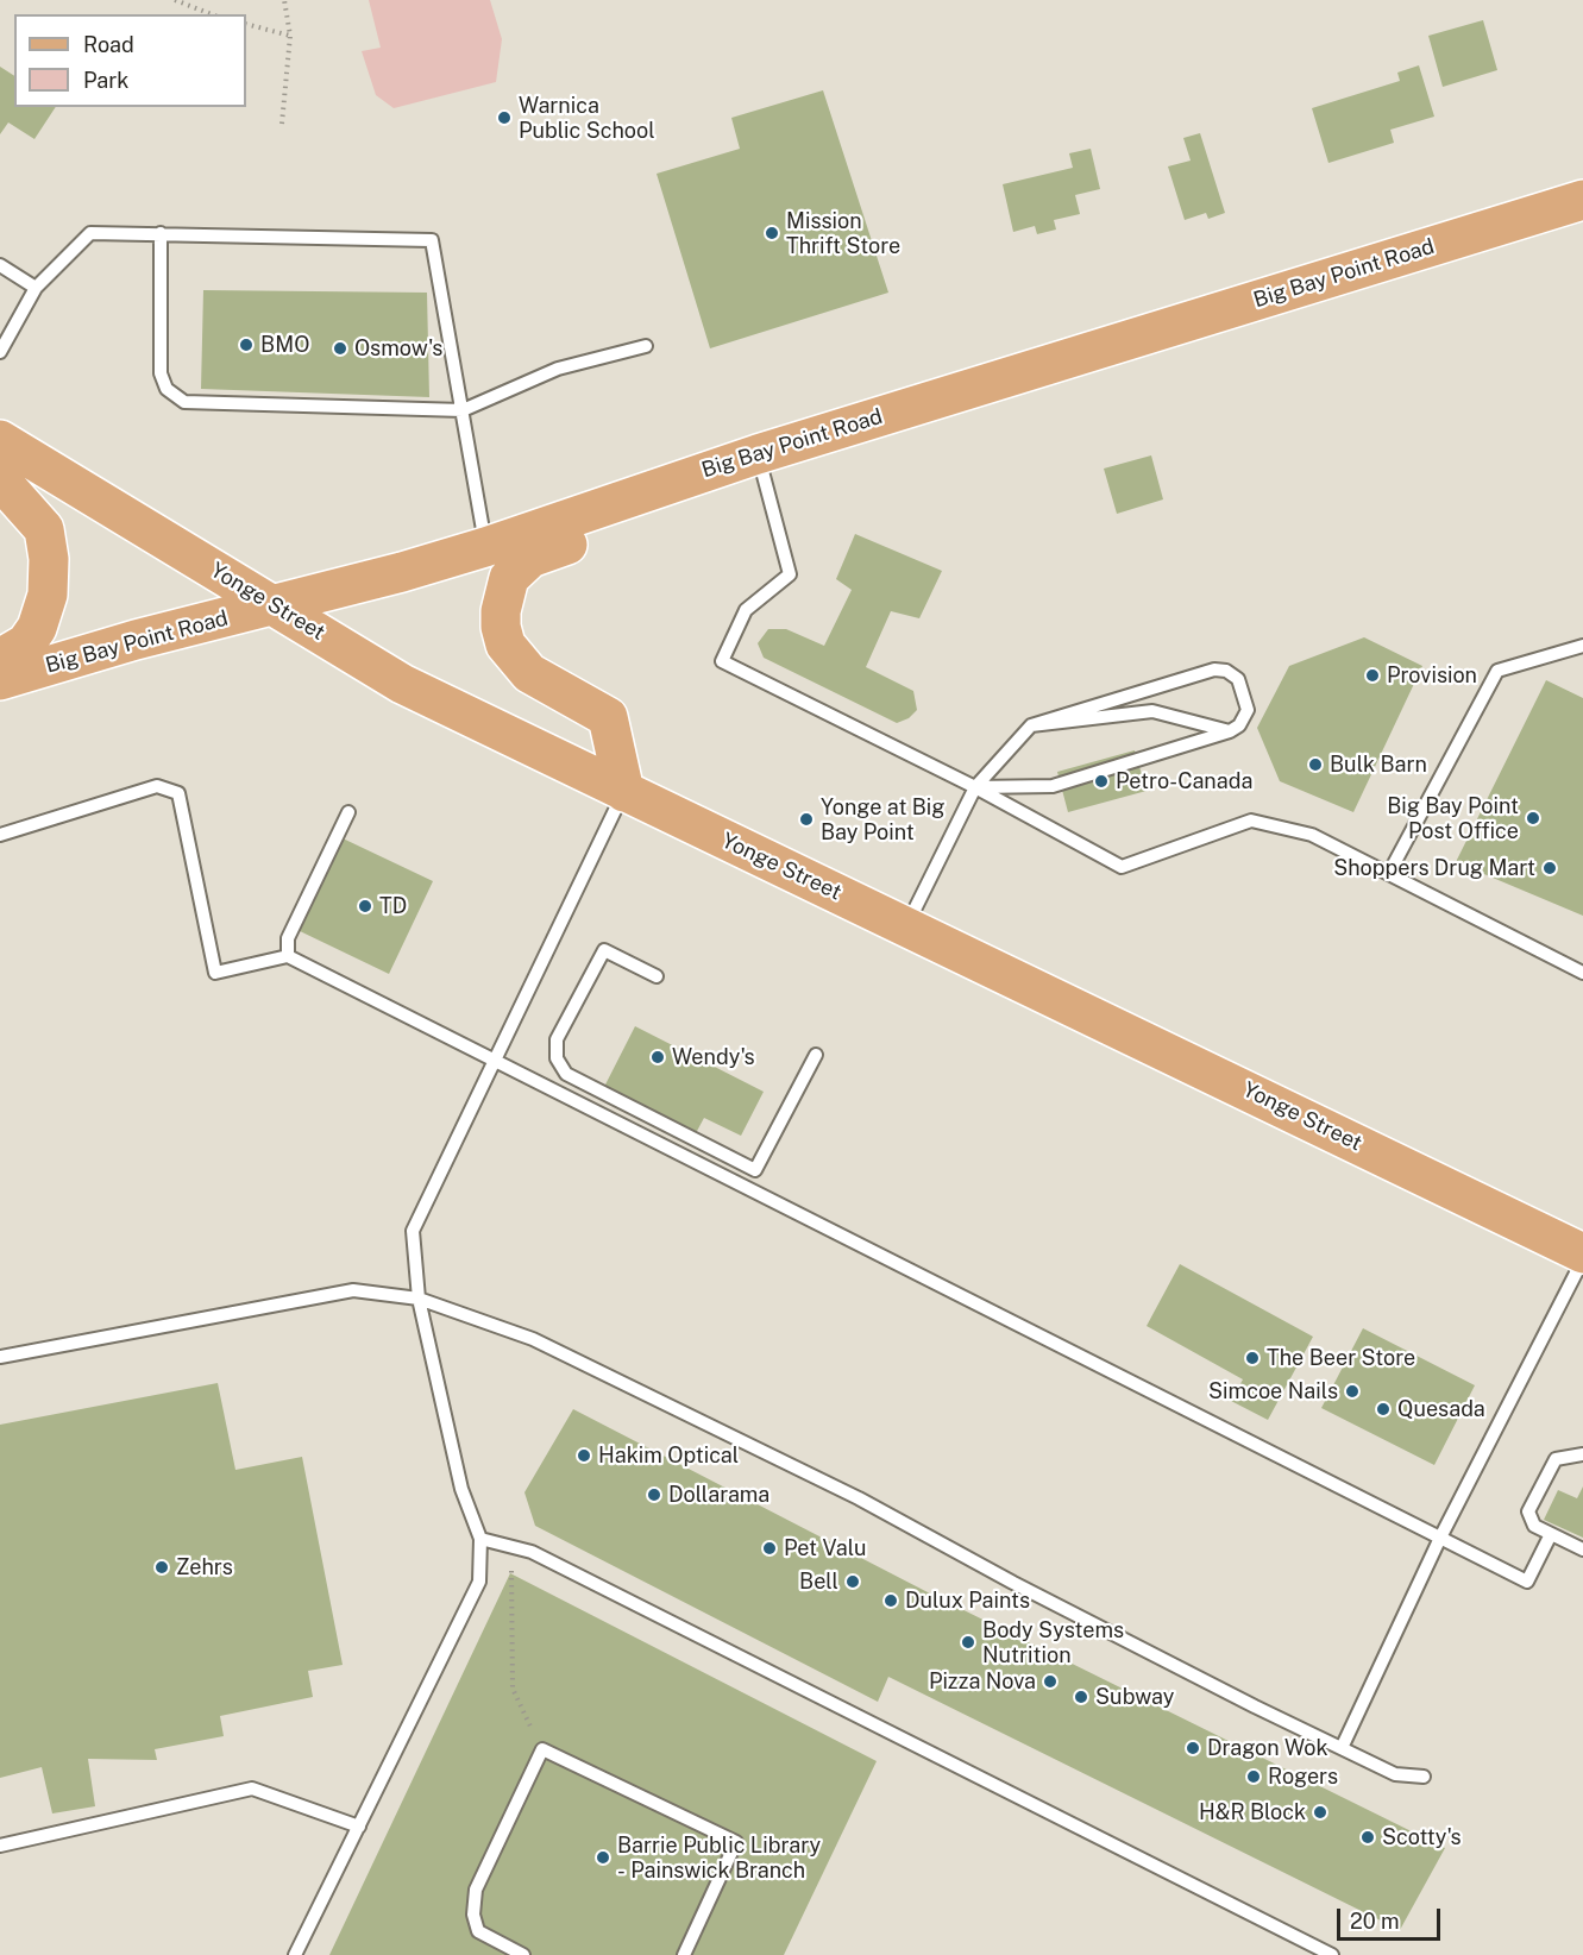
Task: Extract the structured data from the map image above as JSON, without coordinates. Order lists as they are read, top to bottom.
{
  "streets": {
    "main road": ["Big Bay Point Road", "Yonge Street"]
  },
  "crossings": [
    ["Big Bay Point Road", "Yonge Street"]
  ],
  "places": [
    "Warnica Public School",
    "Mission Thrift Store",
    "BMO",
    "Osmow's",
    "Provision",
    "Bulk Barn",
    "Petro-Canada",
    "Big Bay Point Post Office",
    "Yonge at Big Bay Point",
    "Shoppers Drug Mart",
    "TD",
    "Wendy's",
    "The Beer Store",
    "Simcoe Nails",
    "Quesada",
    "Hakim Optical",
    "Dollarama",
    "Pet Valu",
    "Zehrs",
    "Bell",
    "Dulux Paints",
    "Body Systems Nutrition",
    "Pizza Nova",
    "Subway",
    "Dragon Wok",
    "Rogers",
    "H&R Block",
    "Scotty's",
    "Barrie Public Library - Painswick Branch"
  ],
  "legend": ["Road", "Park"],
  "scale_bar": "20 m"
}
